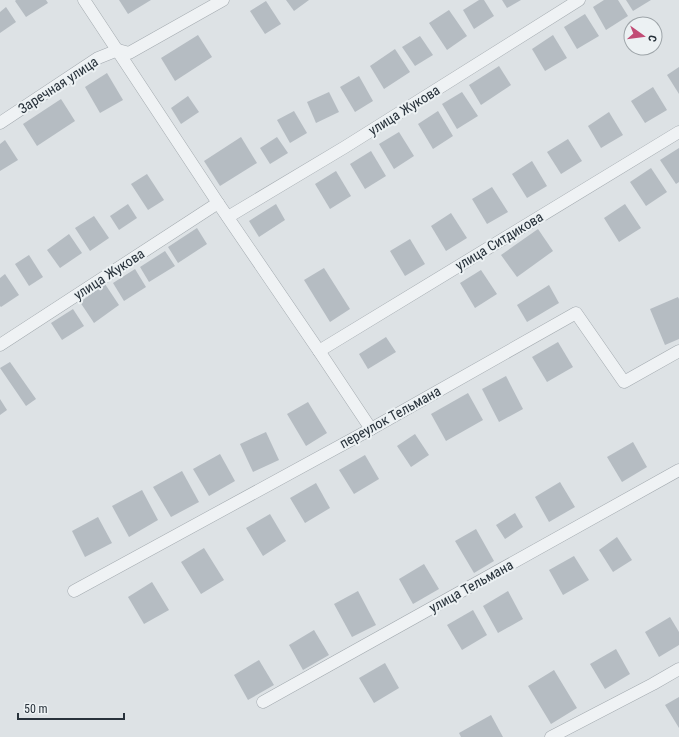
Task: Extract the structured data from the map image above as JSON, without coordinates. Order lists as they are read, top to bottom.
{
  "streets": {
    "street": [
      "Заречная улица",
      "улица Жукова",
      "улица Ситдикова",
      "переулок Тельмана",
      "улица Тельмана"
    ]
  },
  "scale_bar": "50 m",
  "north": "right"
}
